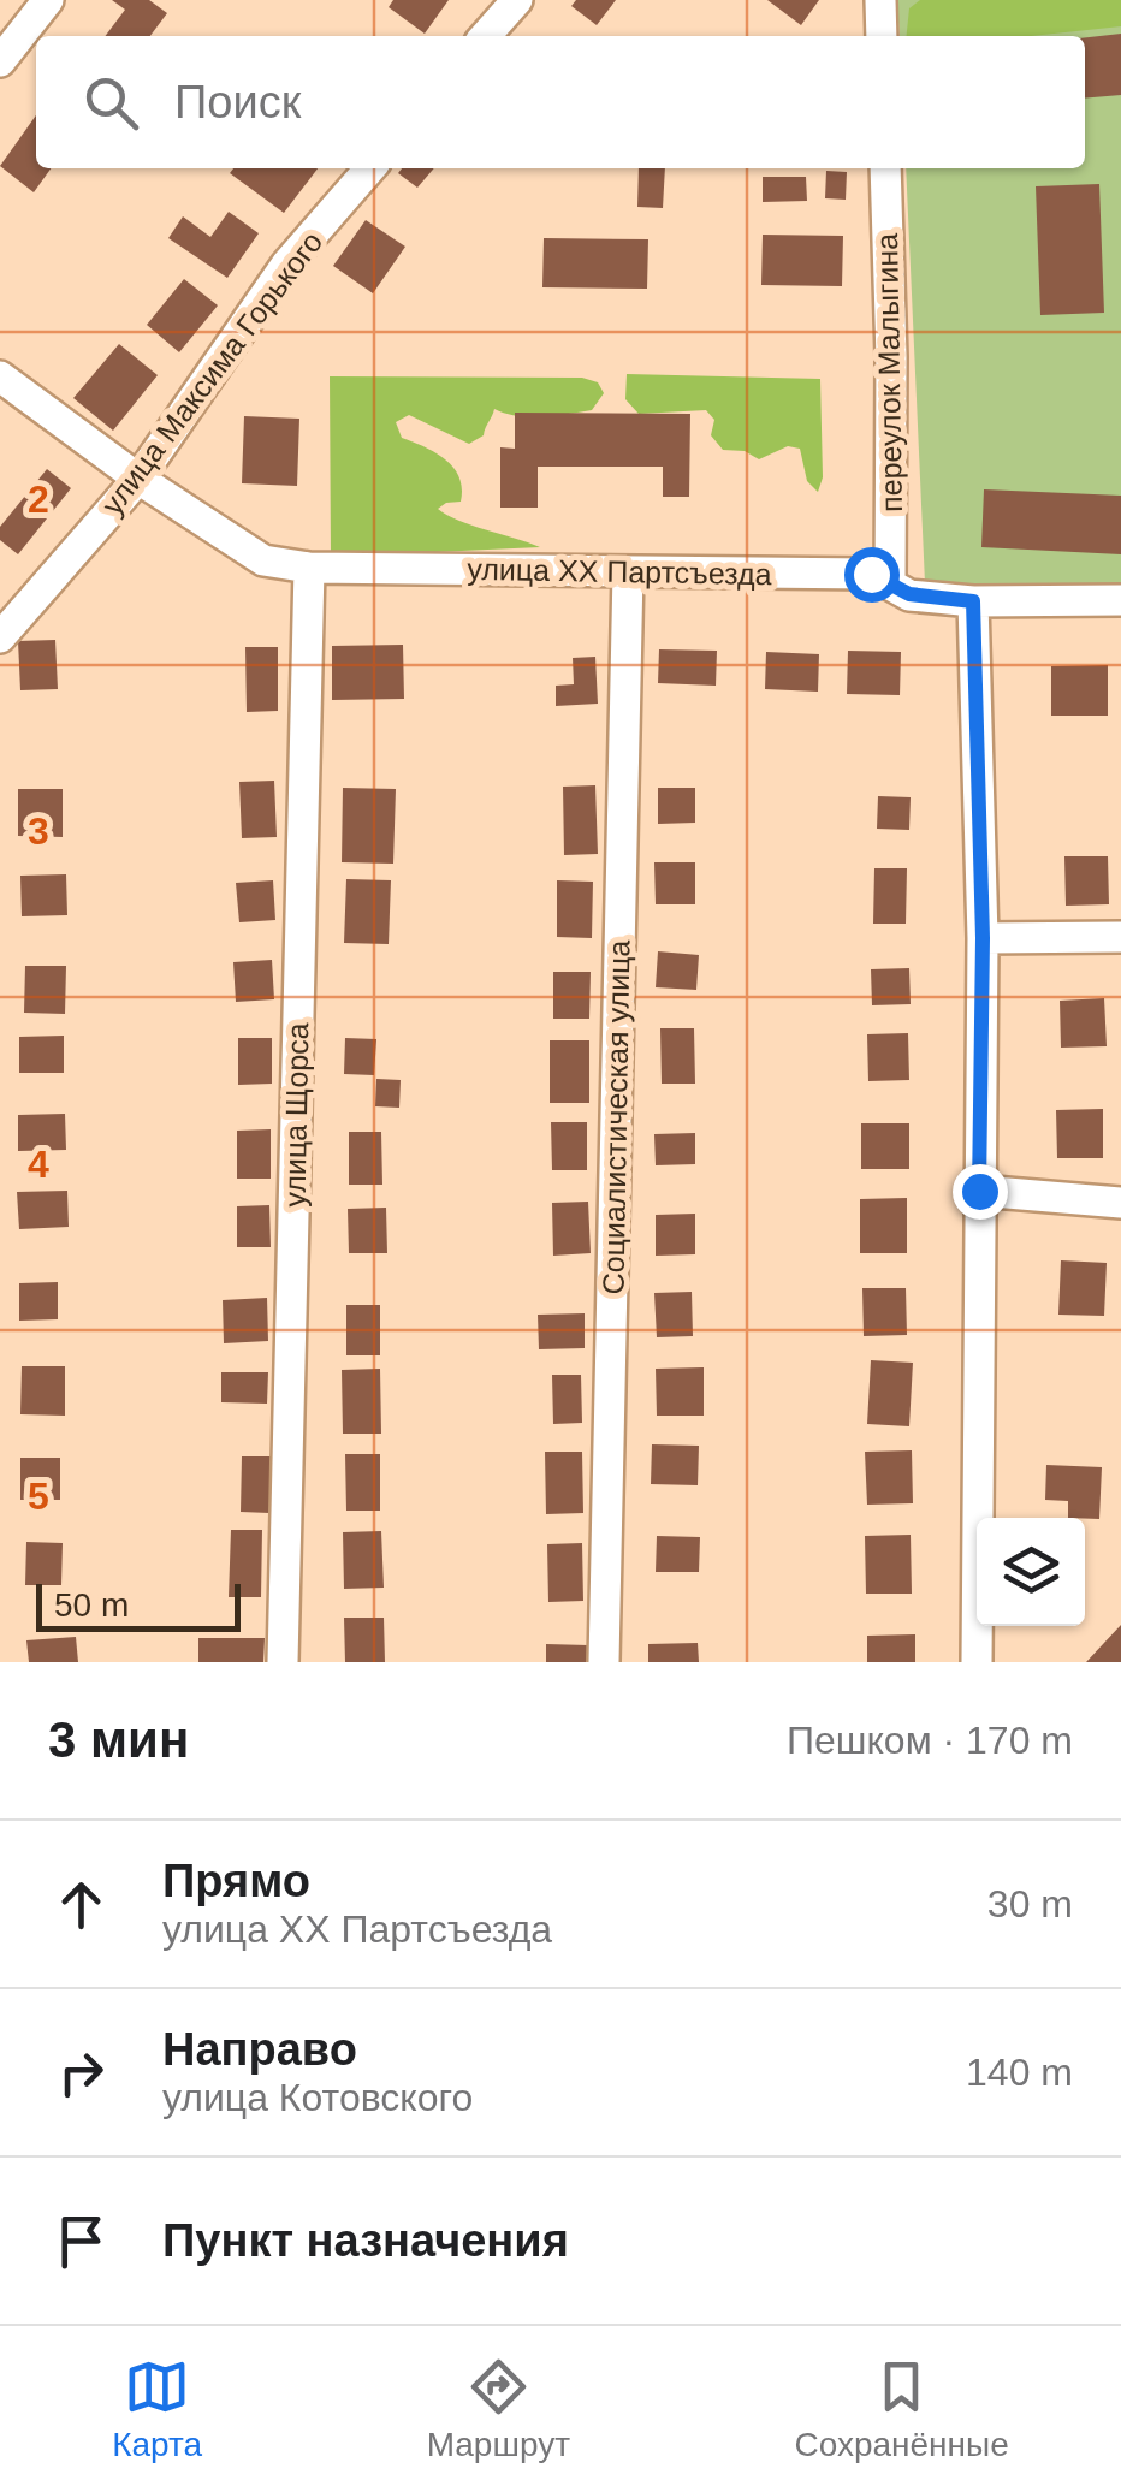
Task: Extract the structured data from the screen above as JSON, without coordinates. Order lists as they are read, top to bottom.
{
  "streets": {
    "street": [
      "улица Максима Горького",
      "переулок Малыгина",
      "улица XX Партсъезда",
      "улица Щорса",
      "Социалистическая улица"
    ]
  },
  "crossings": [
    ["улица Максима Горького", "улица XX Партсъезда"],
    ["переулок Малыгина", "улица XX Партсъезда"],
    ["улица XX Партсъезда", "улица Щорса"],
    ["улица XX Партсъезда", "Социалистическая улица"]
  ],
  "scale_bar": "50 m",
  "page": {
    "search": "Поиск",
    "scale": "50 m",
    "heading": ["3 мин", "Пешком · 170 m"],
    "list": [
      ["Прямо", "улица XX Партсъезда", "30 m"],
      ["Направо", "улица Котовского", "140 m"],
      "Пункт назначения"
    ],
    "nav": ["Карта", "Маршрут", "Сохранённые"]
  },
  "grid": {
    "rows": [
      "2",
      "3",
      "4",
      "5"
    ]
  }
}
